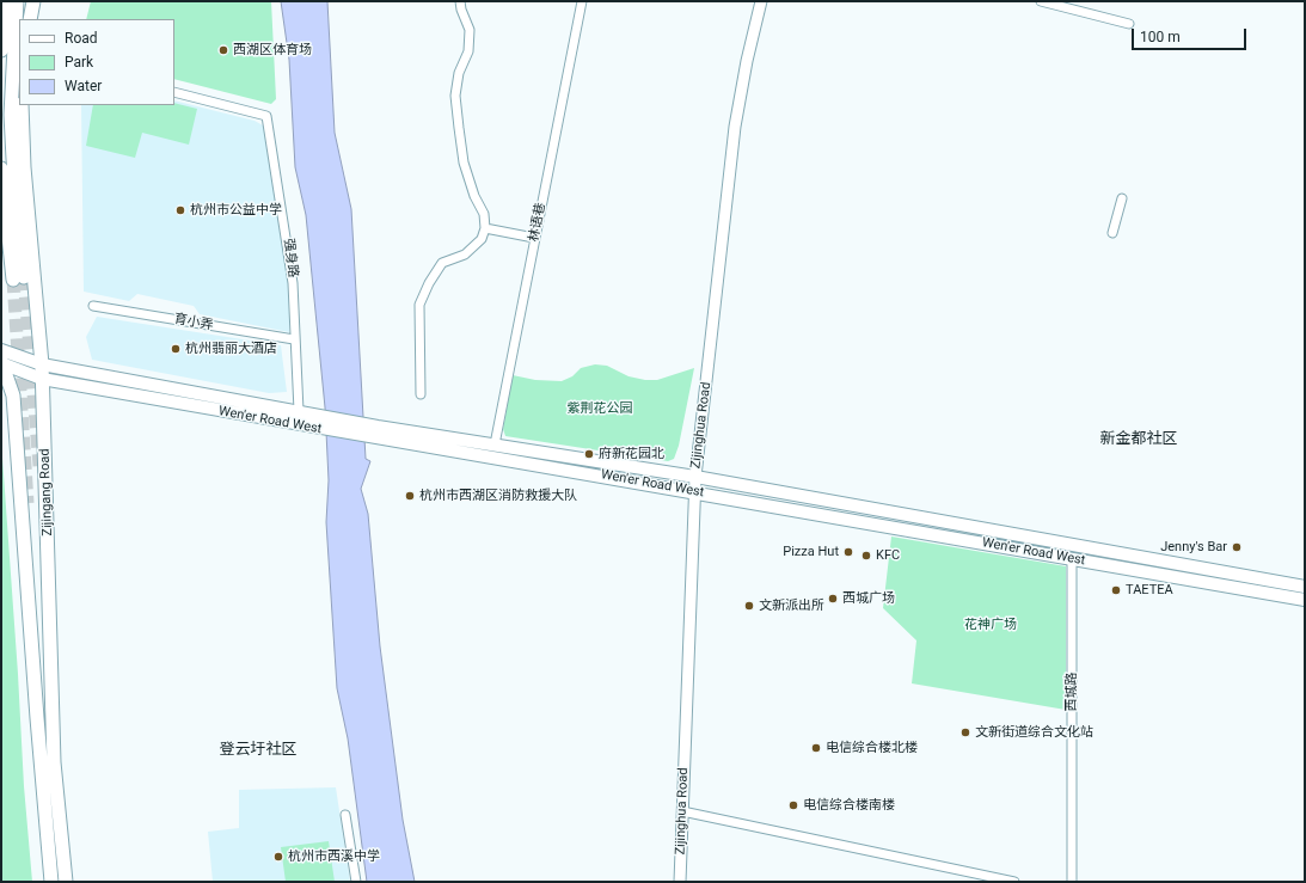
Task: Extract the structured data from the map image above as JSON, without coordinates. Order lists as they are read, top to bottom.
{
  "streets": {
    "main road": ["Wen'er Road West", "Zijingang Road"],
    "street": [
      "林语巷",
      "强身路",
      "育小弄",
      "Zijinghua Road",
      "西城路"
    ]
  },
  "crossings": [
    ["林语巷", "Wen'er Road West"],
    ["强身路", "育小弄"],
    ["强身路", "Wen'er Road West"],
    ["Wen'er Road West", "Zijinghua Road"],
    ["Wen'er Road West", "Zijingang Road"],
    ["Wen'er Road West", "西城路"]
  ],
  "districts": ["新金都社区", "登云圩社区"],
  "parks": ["紫荆花公园", "花神广场"],
  "places": [
    "西湖区体育场",
    "杭州市公益中学",
    "杭州翡丽大酒店",
    "府新花园北",
    "杭州市西湖区消防救援大队",
    "Jenny's Bar",
    "Pizza Hut",
    "KFC",
    "TAETEA",
    "西城广场",
    "文新派出所",
    "文新街道综合文化站",
    "电信综合楼北楼",
    "电信综合楼南楼",
    "杭州市西溪中学"
  ],
  "legend": ["Road", "Park", "Water"],
  "scale_bar": "100 m"
}
